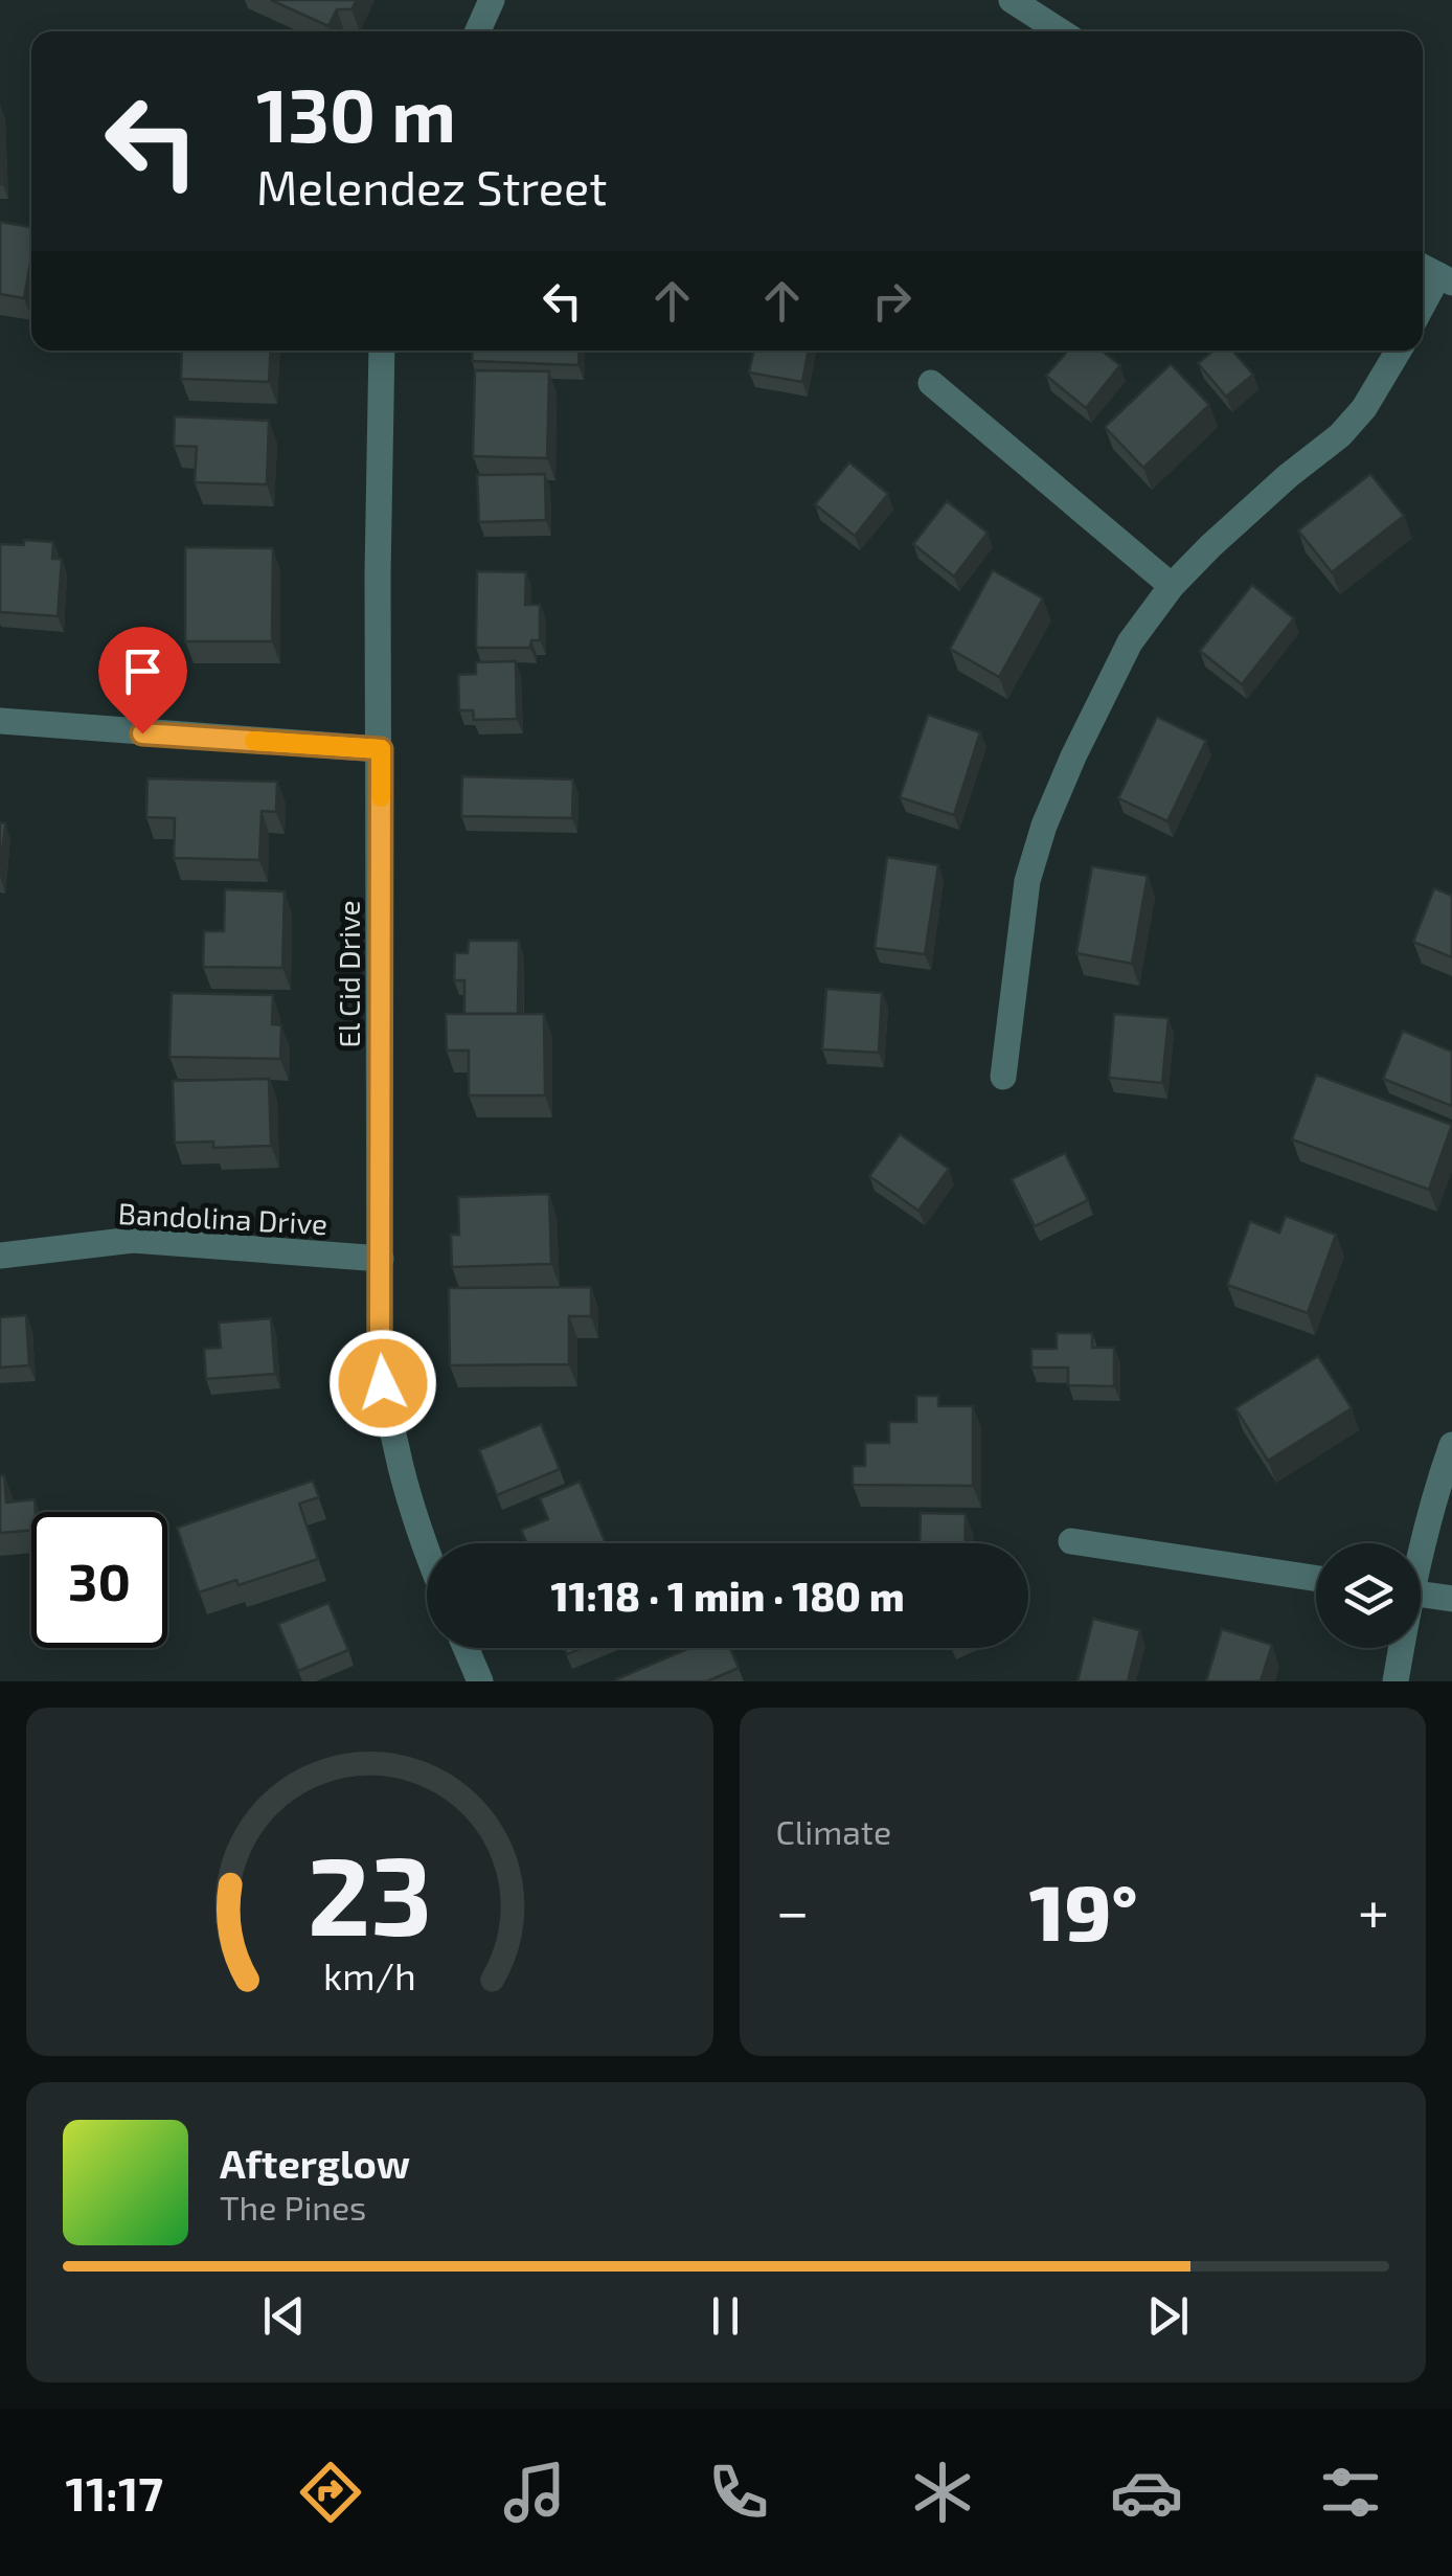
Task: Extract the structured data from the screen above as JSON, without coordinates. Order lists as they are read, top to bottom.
{
  "streets": {
    "street": ["El Cid Drive", "Bandolina Drive"]
  },
  "crossings": [
    ["El Cid Drive", "Bandolina Drive"]
  ],
  "page": {
    "turn": ["130 m", "Melendez Street"],
    "limit": "30",
    "trip": "11:18 · 1 min · 180 m",
    "tile": "Climate",
    "heat": ["−", "19°", "+"],
    "song": ["Afterglow", "The Pines"],
    "tabs": "11:17",
    "gauge": ["23", "km/h"]
  }
}
